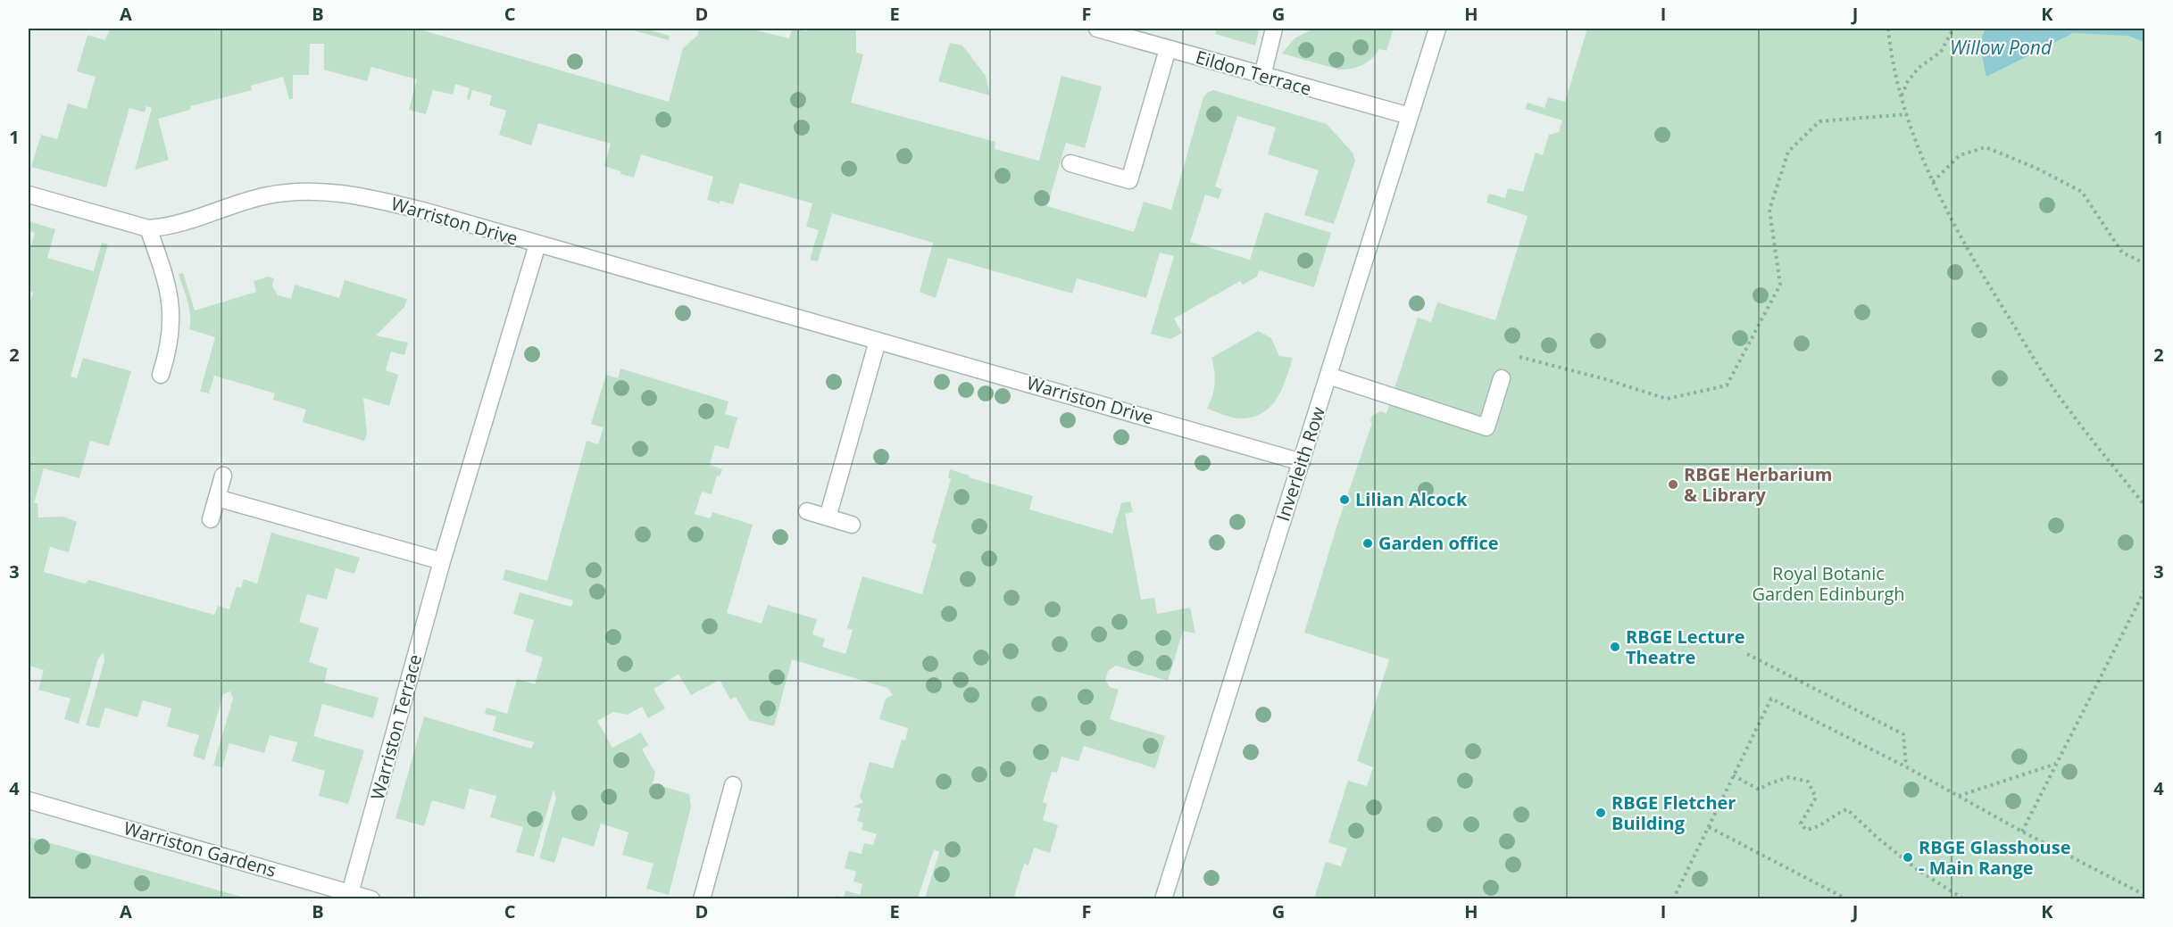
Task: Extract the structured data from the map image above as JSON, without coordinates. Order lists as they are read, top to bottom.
{
  "streets": {
    "street": [
      "Eildon Terrace",
      "Warriston Drive",
      "Inverleith Row",
      "Warriston Terrace",
      "Warriston Gardens"
    ]
  },
  "crossings": [
    ["Eildon Terrace", "Inverleith Row"],
    ["Warriston Drive", "Inverleith Row"],
    ["Warriston Drive", "Warriston Terrace"],
    ["Warriston Terrace", "Warriston Gardens"]
  ],
  "water": ["Willow Pond"],
  "parks": ["Royal Botanic Garden Edinburgh"],
  "places": [
    "RBGE Herbarium & Library",
    "Lilian Alcock",
    "Garden office",
    "RBGE Lecture Theatre",
    "RBGE Fletcher Building",
    "RBGE Glasshouse - Main Range"
  ],
  "grid": {
    "columns": [
      "A",
      "B",
      "C",
      "D",
      "E",
      "F",
      "G",
      "H",
      "I",
      "J",
      "K"
    ],
    "rows": [
      "1",
      "2",
      "3",
      "4"
    ]
  }
}
